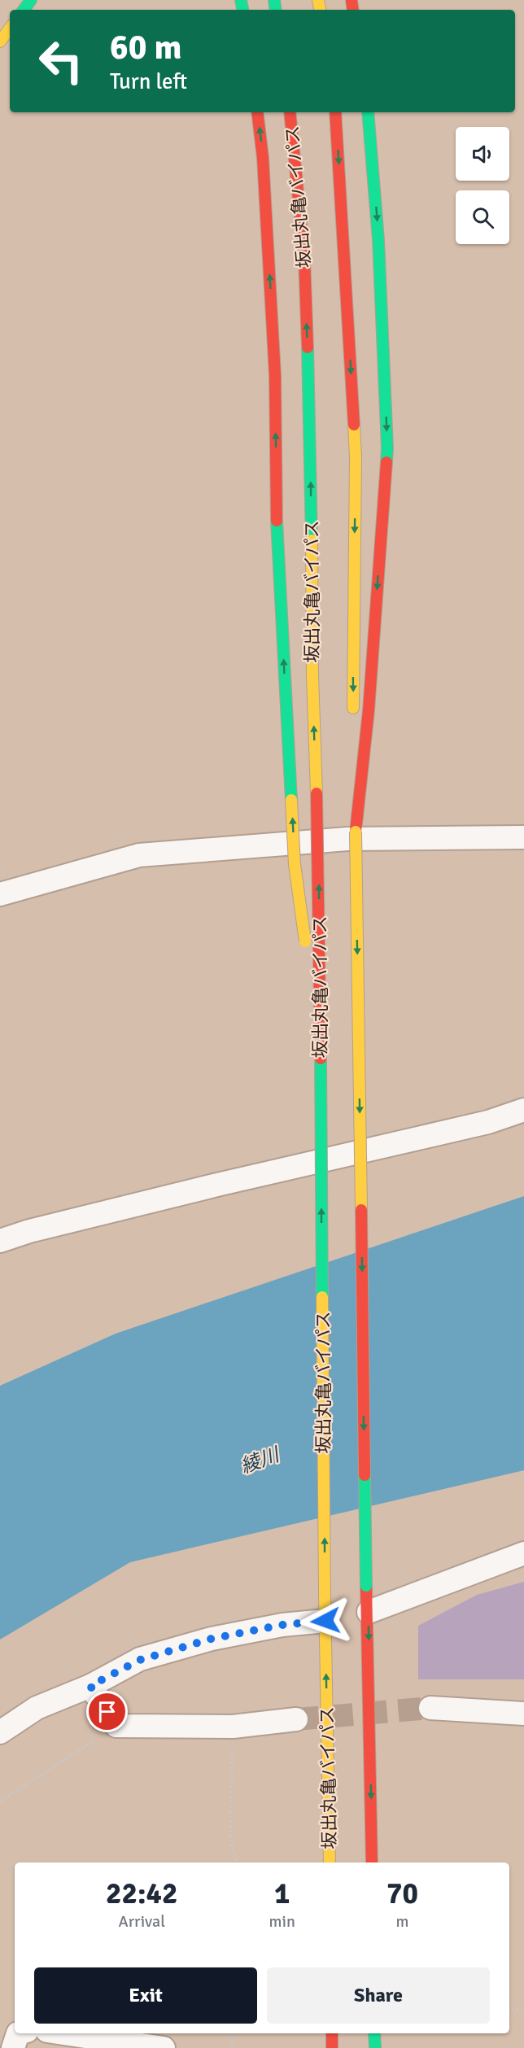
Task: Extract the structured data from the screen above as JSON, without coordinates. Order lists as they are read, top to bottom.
{
  "streets": {
    "main road": ["坂出丸亀バイパス"]
  },
  "water": ["綾川"],
  "page": {
    "turn": ["60 m", "Turn left"],
    "eta": [
      "22:42",
      "Arrival",
      "1",
      "min",
      "70",
      "m"
    ],
    "buttons": ["Exit", "Share"]
  }
}
